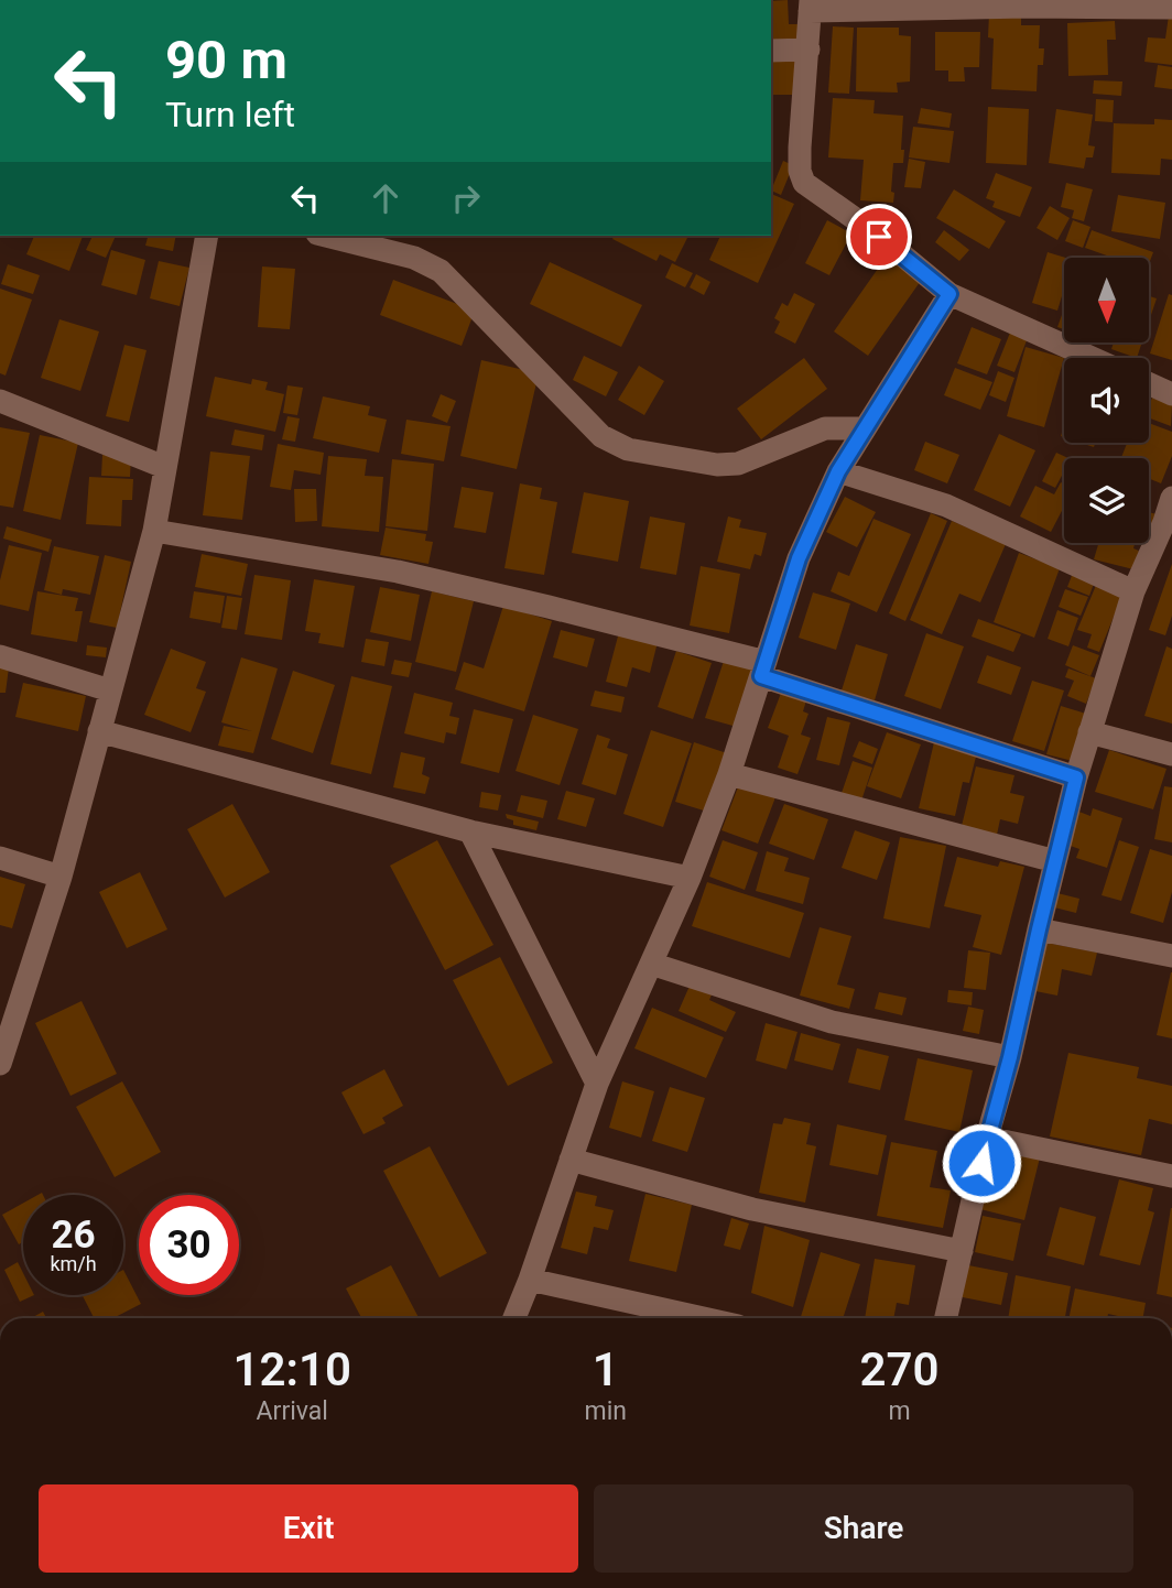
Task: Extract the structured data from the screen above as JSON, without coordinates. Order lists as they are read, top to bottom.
{
  "north": "bottom",
  "page": {
    "turn": ["90 m", "Turn left"],
    "speed": "26 km/h",
    "limit": "30",
    "eta": [
      "12:10",
      "Arrival",
      "1",
      "min",
      "270",
      "m"
    ],
    "buttons": ["Exit", "Share"]
  }
}
